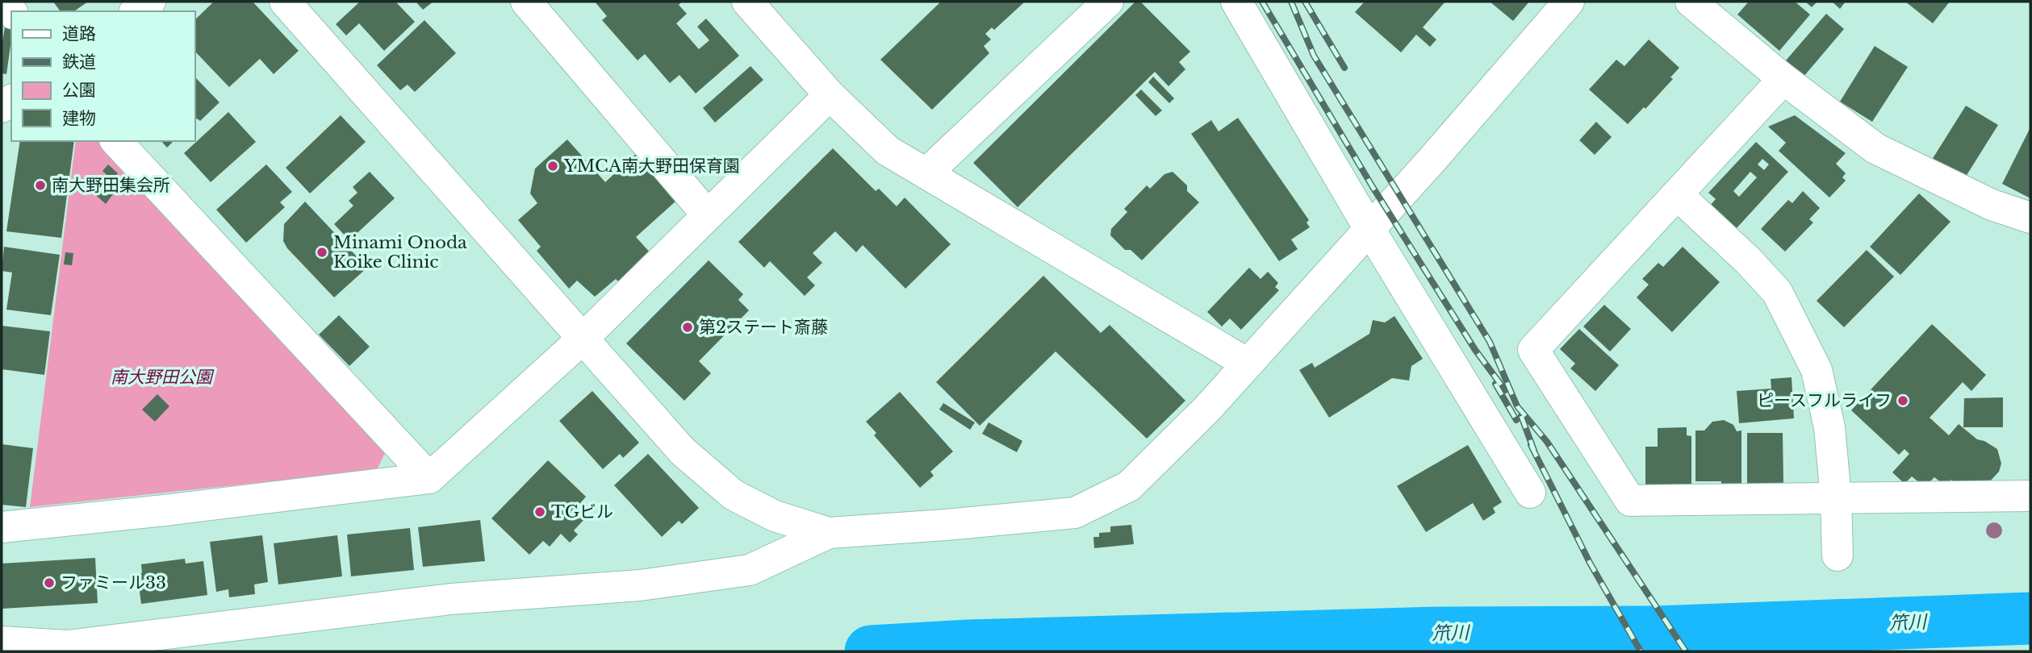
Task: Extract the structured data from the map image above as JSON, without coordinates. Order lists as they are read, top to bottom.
{
  "water": ["笊川"],
  "parks": ["南大野田公園"],
  "places": [
    "YMCA南大野田保育園",
    "南大野田集会所",
    "Minami Onoda Koike Clinic",
    "第2ステート斎藤",
    "ピースフルライフ",
    "TGビル",
    "ファミール33"
  ],
  "legend": [
    "道路",
    "鉄道",
    "公園",
    "建物"
  ]
}
